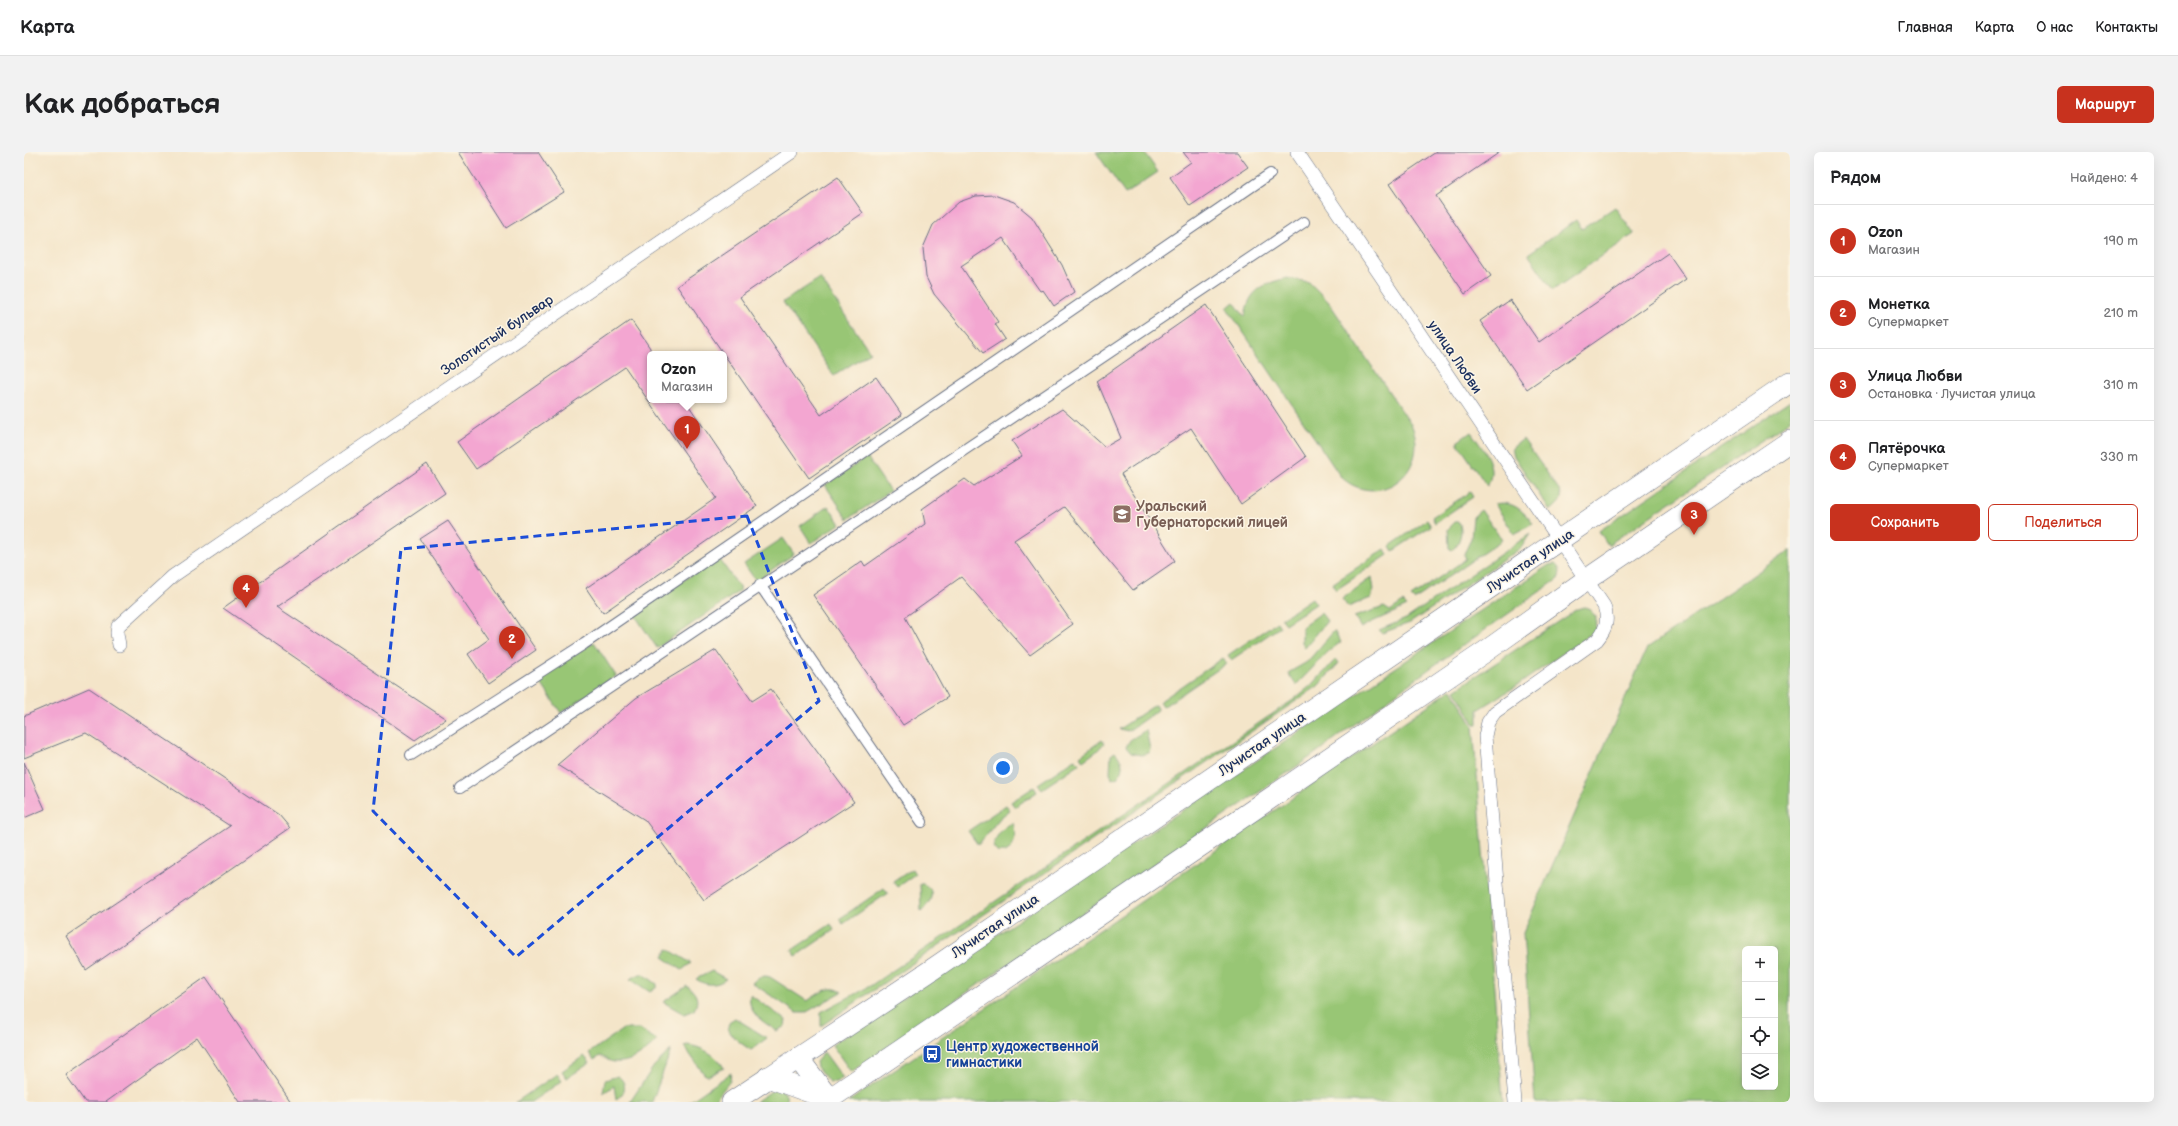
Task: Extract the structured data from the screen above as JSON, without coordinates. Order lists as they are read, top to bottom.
{
  "streets": {
    "main road": ["Лучистая улица"],
    "street": ["Золотистый бульвар", "улица Любви"]
  },
  "crossings": [
    ["улица Любви", "Лучистая улица"]
  ],
  "places": {
    "school or university": ["Уральский Губернаторский лицей"],
    "bus stop": ["Центр художественной гимнастики"]
  },
  "page": {
    "header": "Карта",
    "nav": [
      "Главная",
      "Карта",
      "О нас",
      "Контакты"
    ],
    "buttons": [
      "Маршрут",
      ["Сохранить", "Поделиться"]
    ],
    "title": "Как добраться",
    "heading": ["Рядом", "Найдено: 4"],
    "list": [
      {
        "mark": "1",
        "name": "Ozon",
        "note": "Магазин",
        "value": "190 m"
      },
      {
        "mark": "2",
        "name": "Монетка",
        "note": "Супермаркет",
        "value": "210 m"
      },
      {
        "mark": "3",
        "name": "Улица Любви",
        "note": "Остановка · Лучистая улица",
        "value": "310 m"
      },
      {
        "mark": "4",
        "name": "Пятёрочка",
        "note": "Супермаркет",
        "value": "330 m"
      }
    ],
    "popup": ["Ozon", "Магазин"],
    "pins": [
      "1",
      "3",
      "4",
      "2"
    ],
    "map_buttons": ["+", "−"]
  }
}
